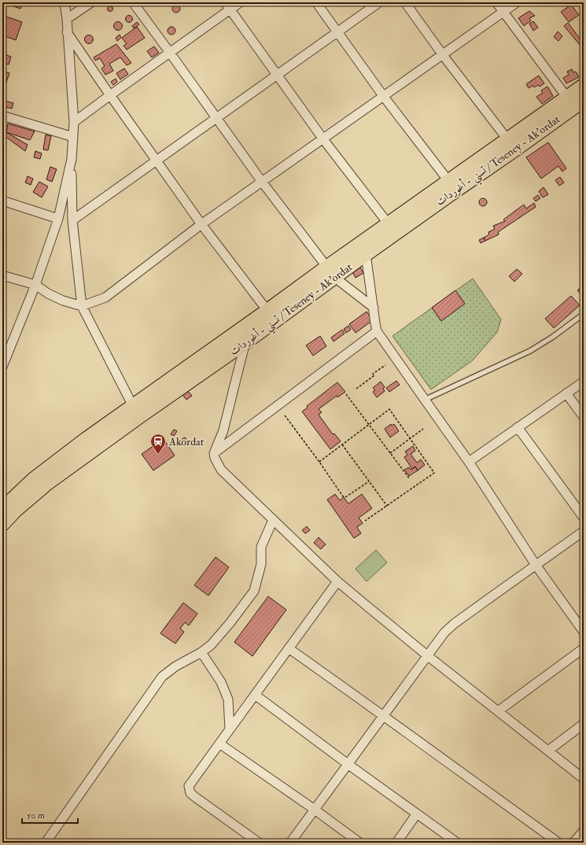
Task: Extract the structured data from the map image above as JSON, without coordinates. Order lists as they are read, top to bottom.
{
  "streets": {
    "main road": ["تسني - أغوردات / Teseney - Ak'ordat"]
  },
  "places": {
    "station": ["Akordat"]
  },
  "scale_bar": "50 m"
}
